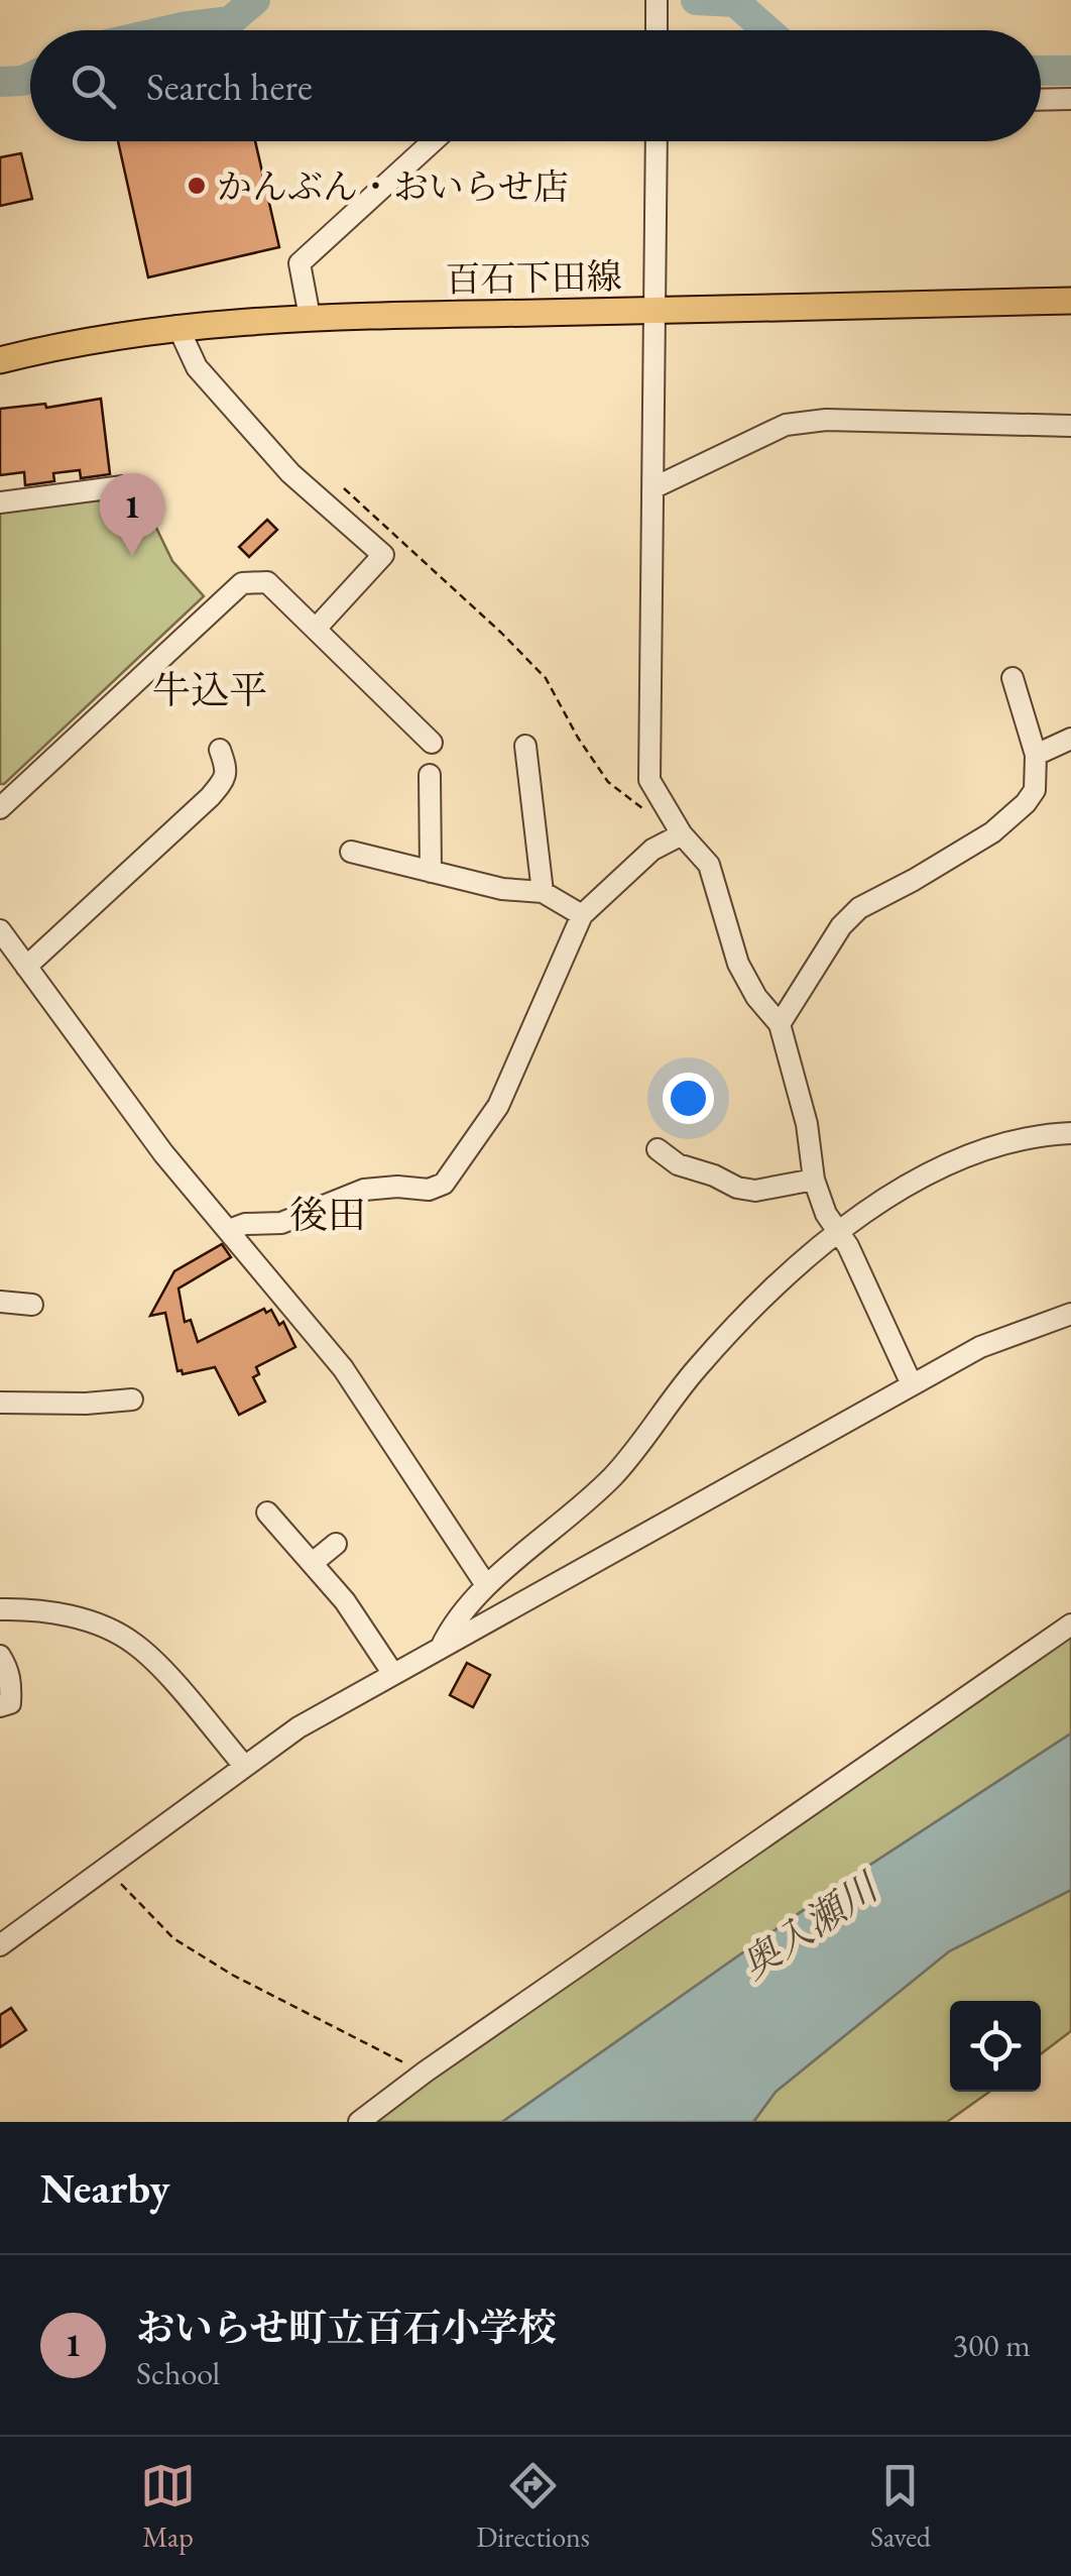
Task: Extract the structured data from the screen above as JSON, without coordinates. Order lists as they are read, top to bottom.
{
  "streets": {
    "main road": ["百石下田線"]
  },
  "districts": ["牛込平", "後田"],
  "water": ["奥入瀬川"],
  "places": ["かんぶん・おいらせ店"],
  "page": {
    "search": "Search here",
    "pins": "1",
    "heading": "Nearby",
    "list": [
      {
        "mark": "1",
        "name": "おいらせ町立百石小学校",
        "note": "School",
        "value": "300 m"
      }
    ],
    "nav": ["Map", "Directions", "Saved"]
  }
}
